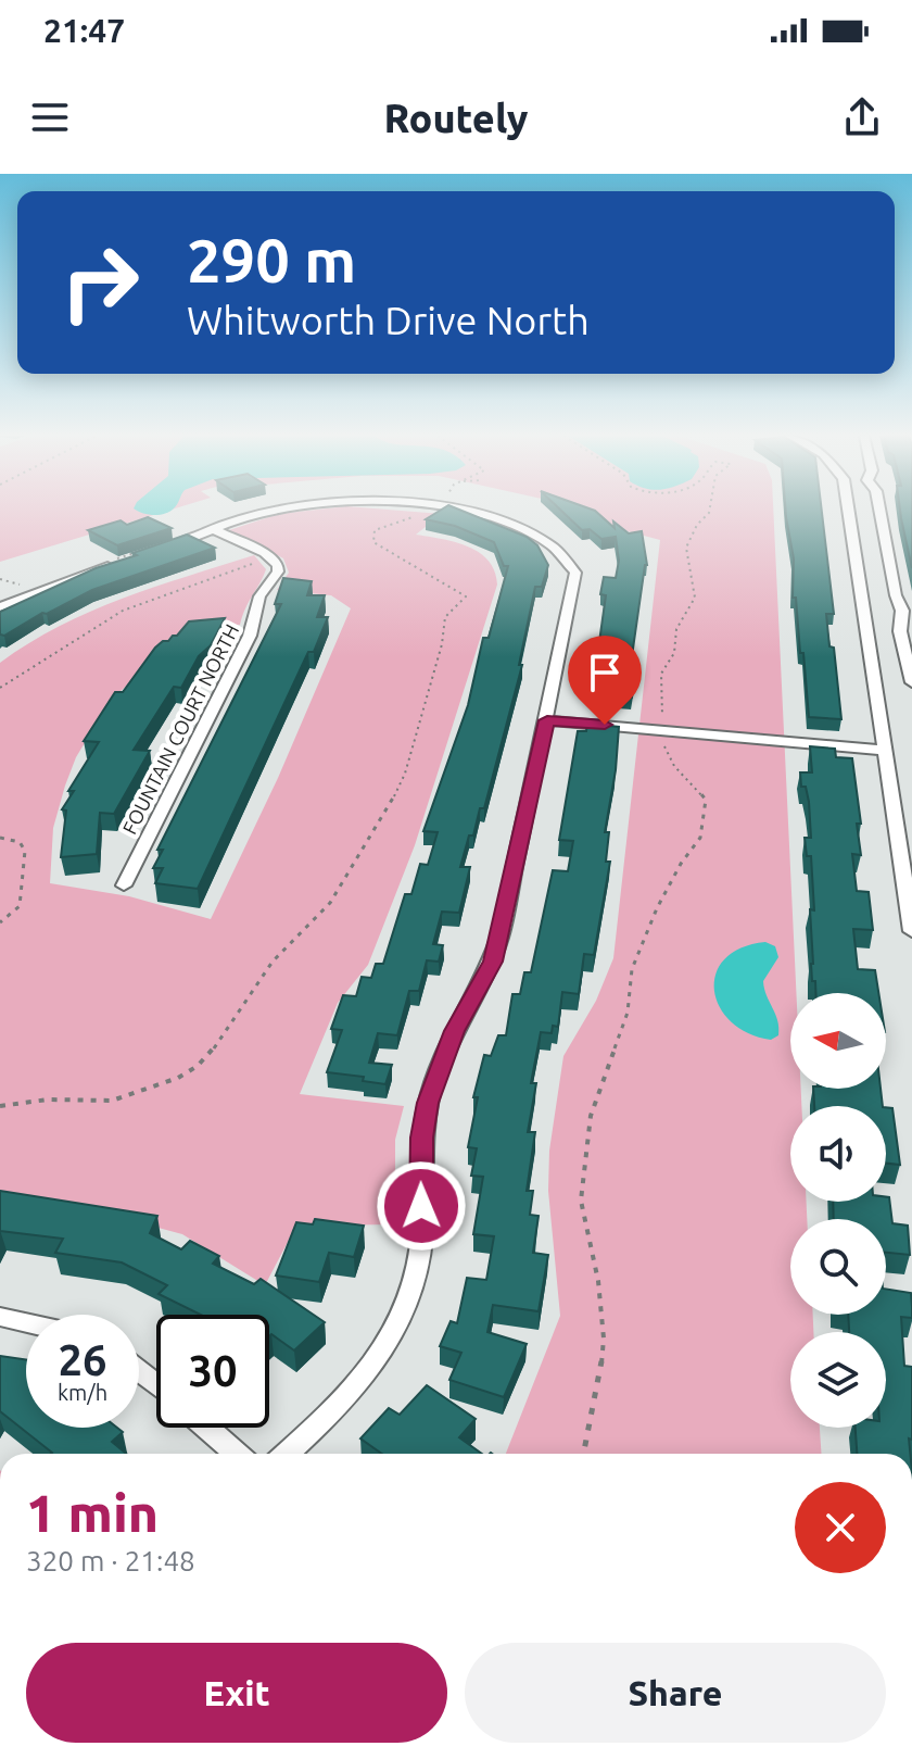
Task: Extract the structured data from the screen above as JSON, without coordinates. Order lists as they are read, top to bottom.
{
  "streets": {
    "street": ["FOUNTAIN COURT NORTH"]
  },
  "north": "left",
  "page": {
    "status": "21:47",
    "header": "Routely",
    "turn": ["290 m", "Whitworth Drive North"],
    "speed": "26 km/h",
    "limit": "30",
    "heading": ["1 min", "320 m · 21:48"],
    "buttons": ["Exit", "Share"]
  }
}
